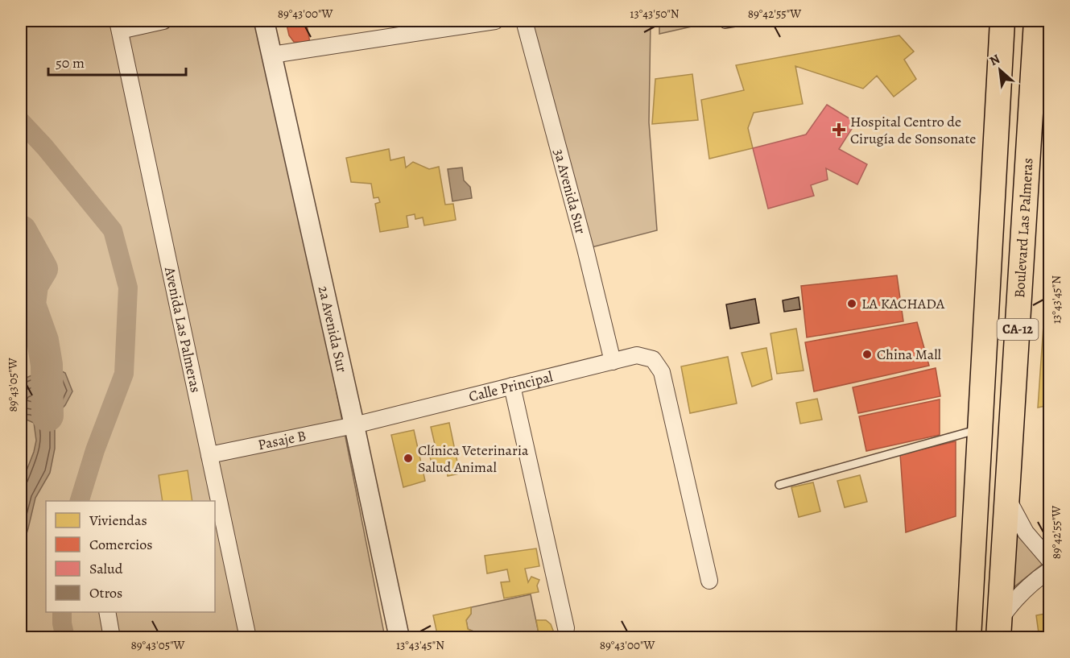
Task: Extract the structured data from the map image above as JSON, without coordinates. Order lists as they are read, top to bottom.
{
  "streets": {
    "main road": ["Boulevard Las Palmeras", "CA-12"],
    "street": [
      "3a Avenida Sur",
      "2a Avenida Sur",
      "Avenida Las Palmeras",
      "Calle Principal",
      "Pasaje B"
    ]
  },
  "crossings": [
    ["3a Avenida Sur", "Calle Principal"],
    ["2a Avenida Sur", "Calle Principal"],
    ["2a Avenida Sur", "Pasaje B"],
    ["Avenida Las Palmeras", "Pasaje B"],
    ["Calle Principal", "Pasaje B"]
  ],
  "places": {
    "health": ["Hospital Centro de Cirugía de Sonsonate"],
    "other": ["LA KACHADA", "China Mall", "Clínica Veterinaria Salud Animal"]
  },
  "legend": [
    "Viviendas",
    "Comercios",
    "Salud",
    "Otros"
  ],
  "scale_bar": "50 m",
  "north": "top left",
  "coordinates": [
    "89°43'00\"W",
    "13°43'50\"N",
    "89°42'55\"W",
    "13°43'45\"N",
    "89°43'05\"W"
  ]
}
